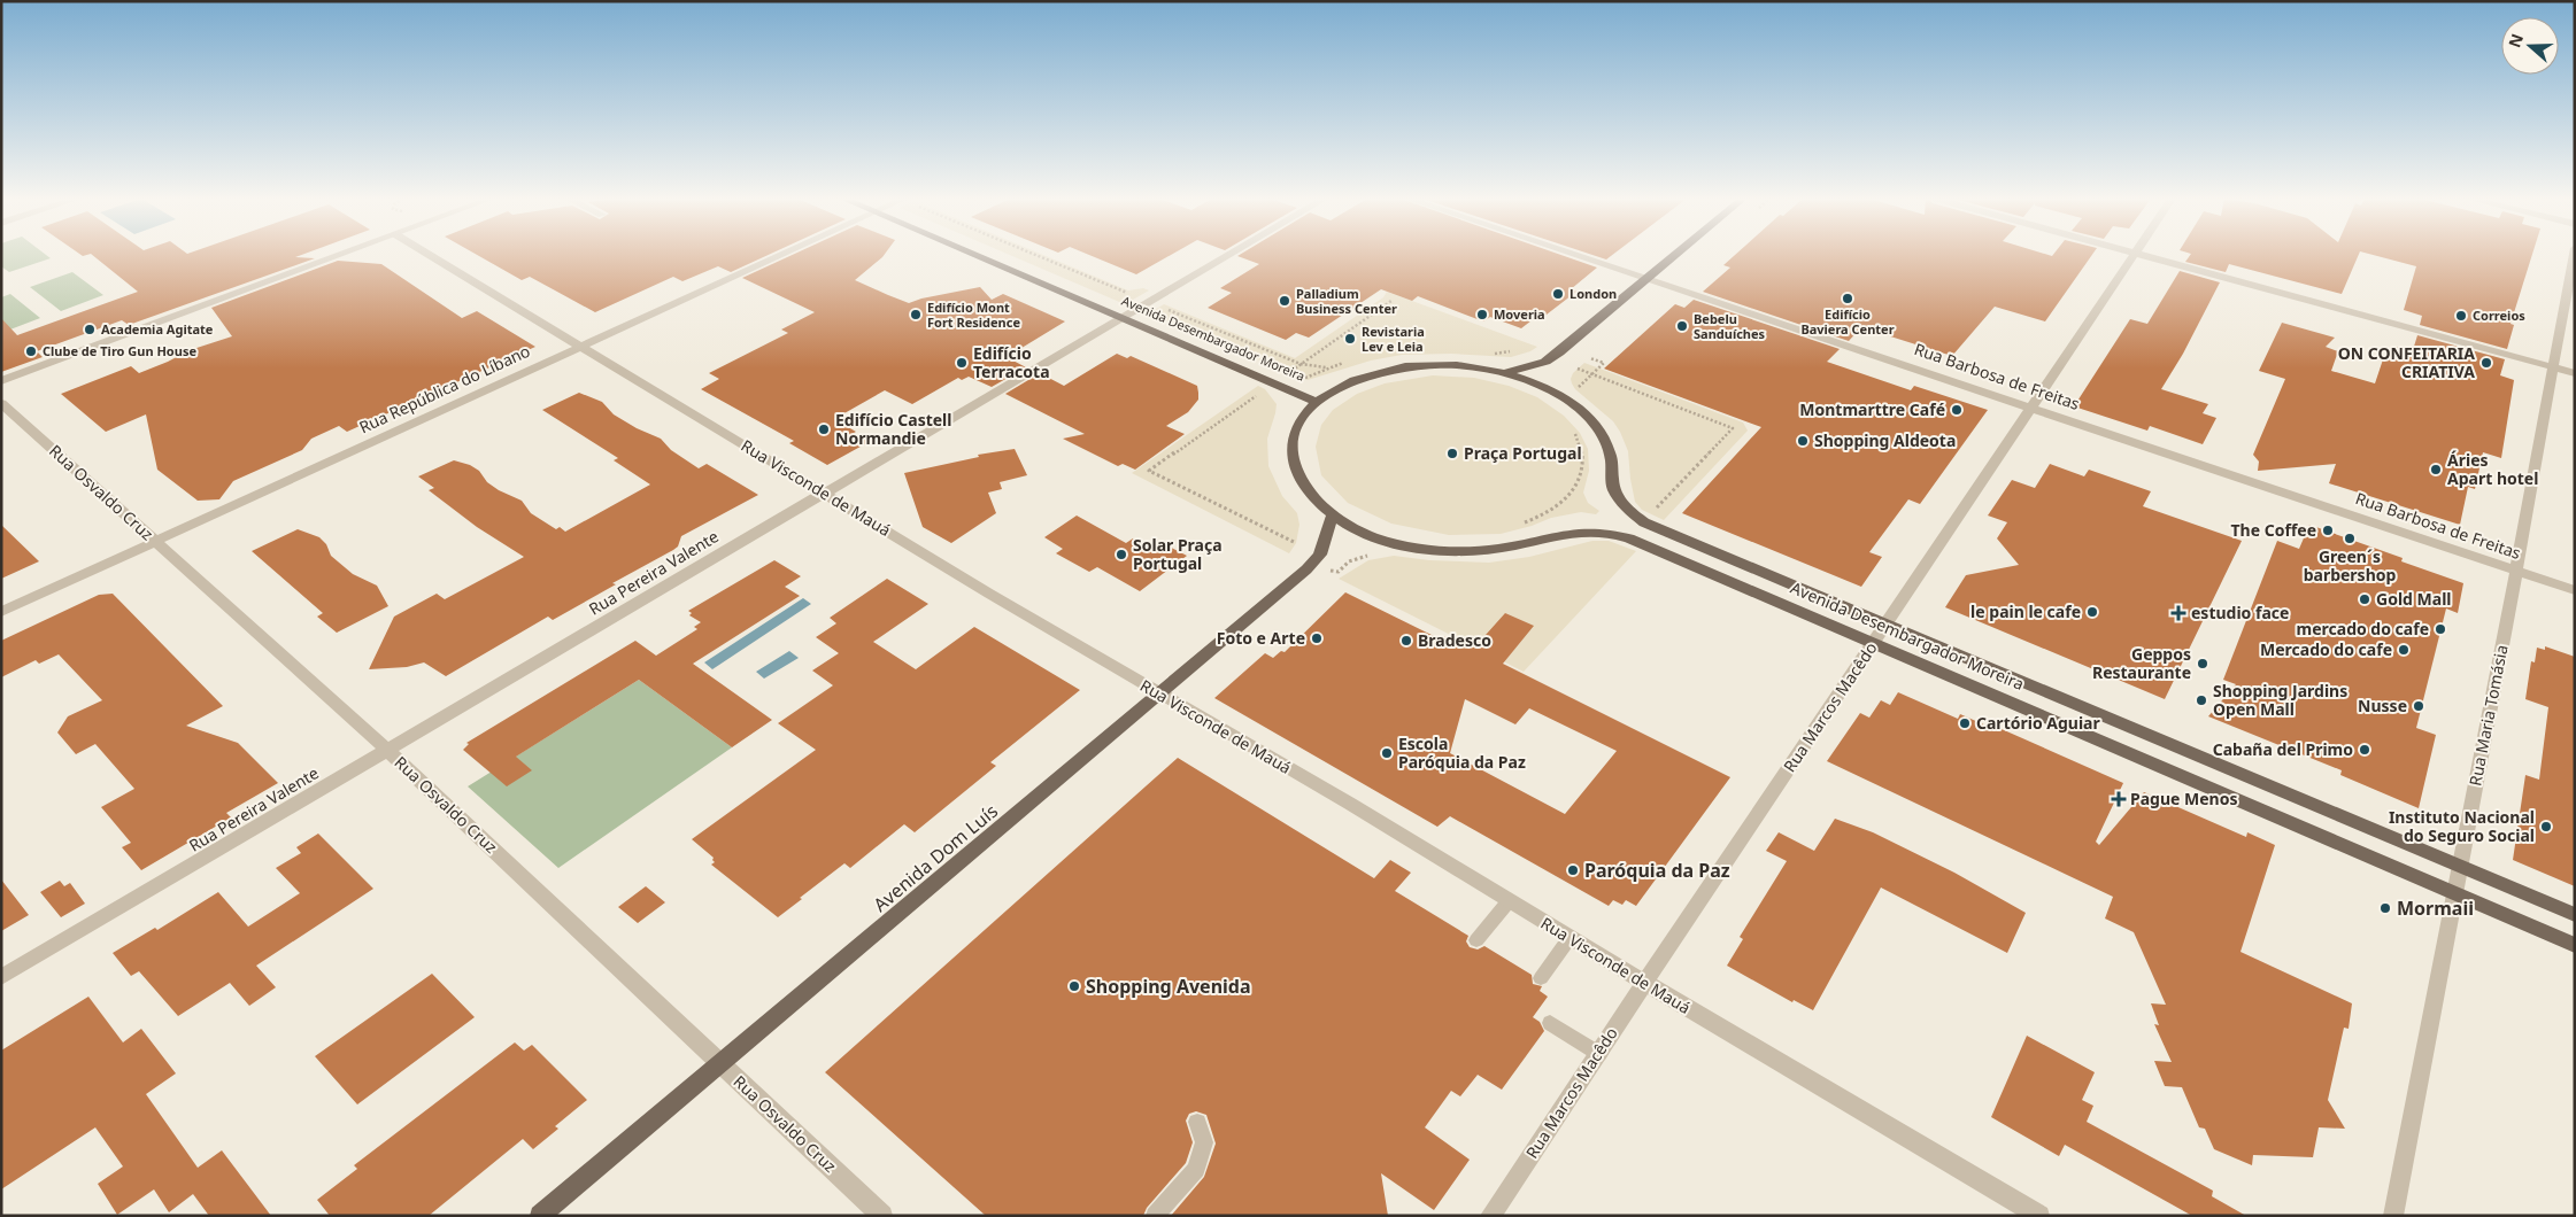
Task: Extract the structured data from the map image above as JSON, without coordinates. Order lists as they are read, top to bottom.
{
  "streets": {
    "main road": ["Avenida Desembargador Moreira", "Avenida Dom Luís"],
    "street": [
      "Rua Barbosa de Freitas",
      "Rua República do Líbano",
      "Rua Visconde de Mauá",
      "Rua Osvaldo Cruz",
      "Rua Pereira Valente",
      "Rua Marcos Macêdo",
      "Rua Maria Tomásia"
    ]
  },
  "crossings": [
    ["Avenida Desembargador Moreira", "Rua Pereira Valente"],
    ["Avenida Desembargador Moreira", "Rua Marcos Macêdo"],
    ["Avenida Desembargador Moreira", "Rua Maria Tomásia"],
    ["Avenida Desembargador Moreira", "Avenida Dom Luís"],
    ["Rua Barbosa de Freitas", "Rua Marcos Macêdo"],
    ["Rua Barbosa de Freitas", "Rua Maria Tomásia"],
    ["Rua República do Líbano", "Rua Visconde de Mauá"],
    ["Rua República do Líbano", "Rua Osvaldo Cruz"],
    ["Rua Visconde de Mauá", "Rua Pereira Valente"],
    ["Rua Visconde de Mauá", "Rua Marcos Macêdo"],
    ["Rua Visconde de Mauá", "Avenida Dom Luís"],
    ["Rua Osvaldo Cruz", "Rua Pereira Valente"],
    ["Rua Osvaldo Cruz", "Avenida Dom Luís"]
  ],
  "places": {
    "other": [
      "London",
      "Edifício Baviera Center",
      "Palladium Business Center",
      "Edifício Mont Fort Residence",
      "Moveria",
      "Correios",
      "Bebelu Sanduíches",
      "Academia Agitate",
      "Revistaria Lev e Leia",
      "Clube de Tiro Gun House",
      "Edifício Terracota",
      "ON CONFEITARIA CRIATIVA",
      "Montmarttre Café",
      "Edifício Castell Normandie",
      "Shopping Aldeota",
      "Praça Portugal",
      "Áries Apart hotel",
      "The Coffee",
      "Green´s barbershop",
      "Solar Praça Portugal",
      "Gold Mall",
      "le pain le cafe",
      "mercado do cafe",
      "Foto e Arte",
      "Bradesco",
      "Mercado do cafe",
      "Geppos Restaurante",
      "Shopping Jardins Open Mall",
      "Nusse",
      "Cartório Aguiar",
      "Cabaña del Primo",
      "Escola Paróquia da Paz",
      "Instituto Nacional do Seguro Social",
      "Paróquia da Paz",
      "Mormaii",
      "Shopping Avenida"
    ],
    "health": ["estudio face", "Pague Menos"]
  },
  "north": "left"
}
